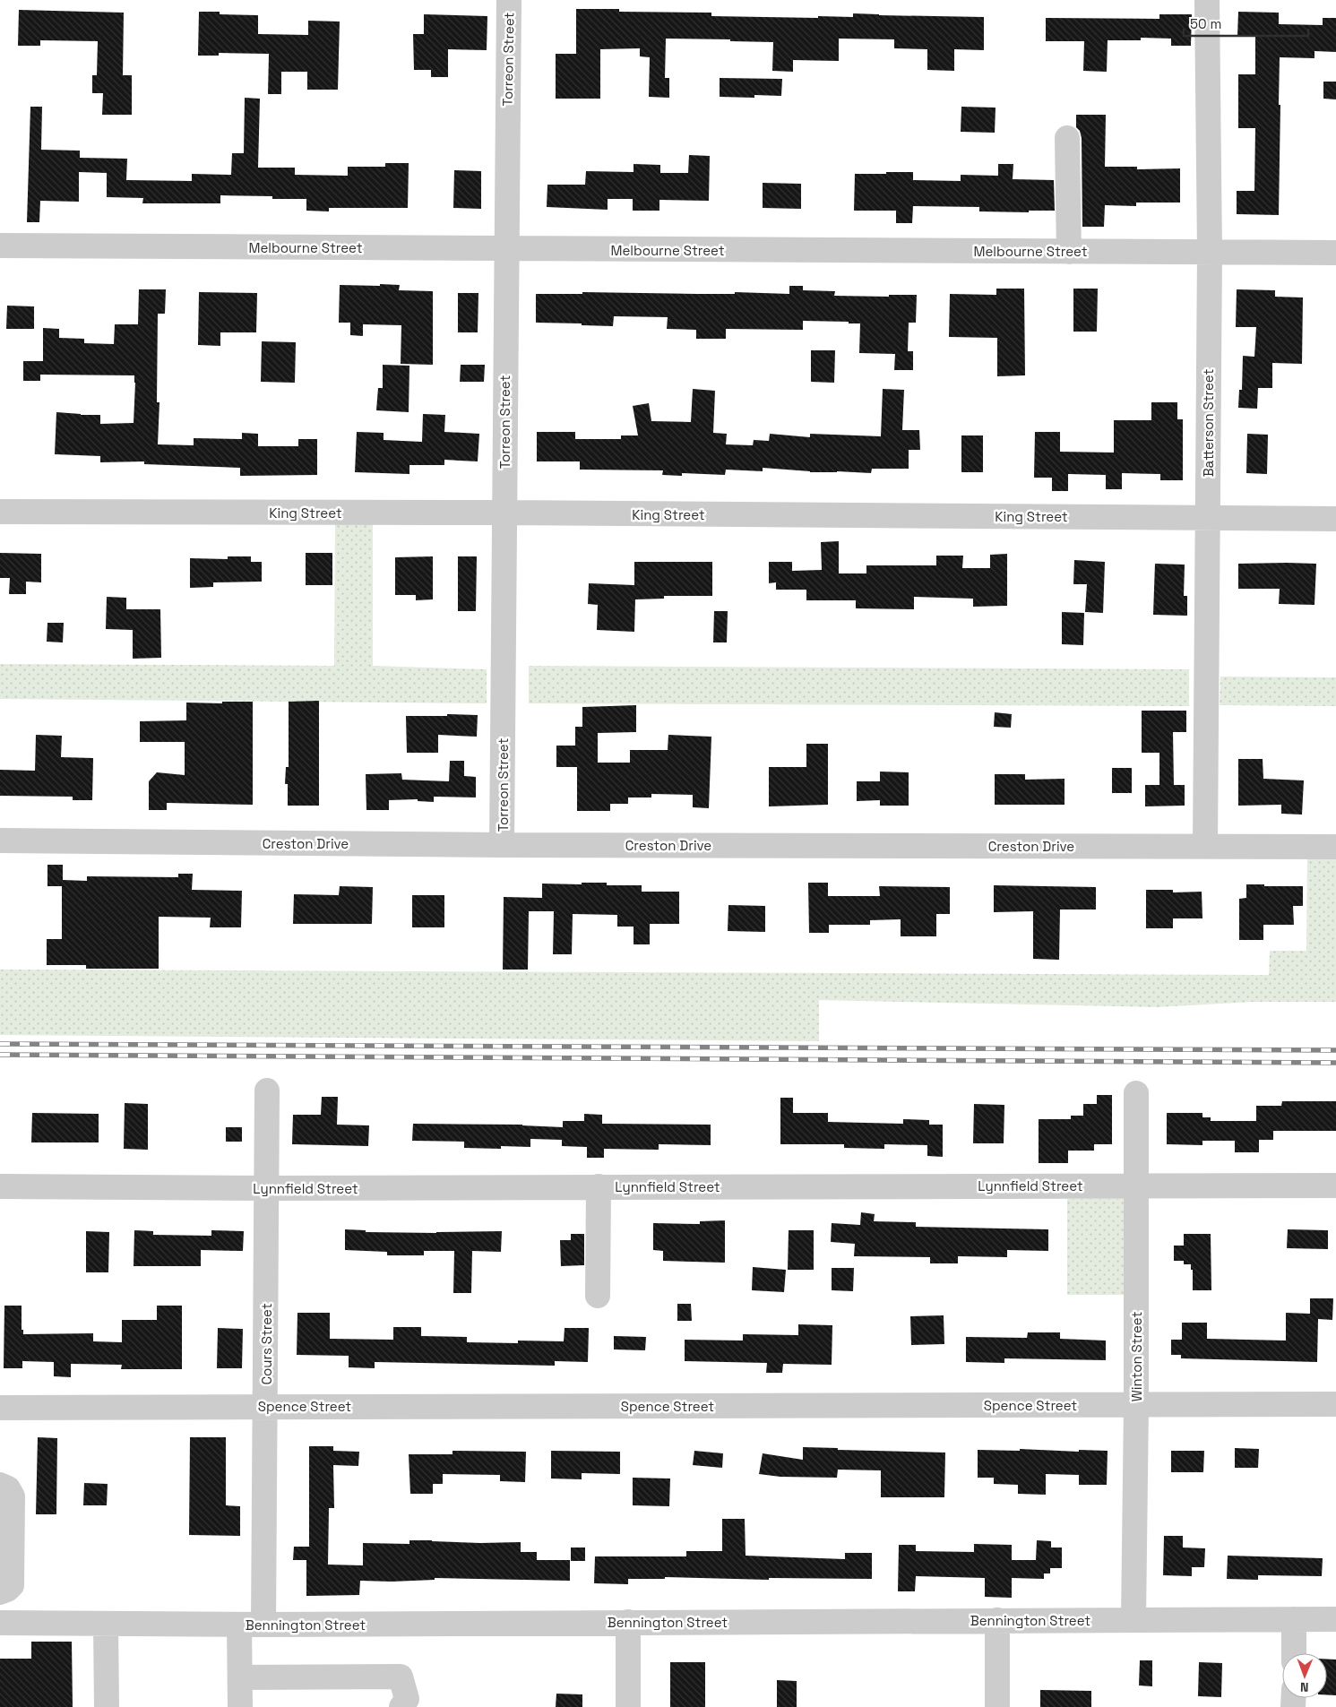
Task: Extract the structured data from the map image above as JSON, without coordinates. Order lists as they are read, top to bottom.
{
  "streets": {
    "street": [
      "Torreon Street",
      "Melbourne Street",
      "Batterson Street",
      "King Street",
      "Creston Drive",
      "Lynnfield Street",
      "Cours Street",
      "Winton Street",
      "Spence Street",
      "Bennington Street"
    ]
  },
  "crossings": [
    ["Torreon Street", "Melbourne Street"],
    ["Torreon Street", "King Street"],
    ["Torreon Street", "Creston Drive"],
    ["Melbourne Street", "Batterson Street"],
    ["Batterson Street", "King Street"],
    ["Batterson Street", "Creston Drive"],
    ["Lynnfield Street", "Cours Street"],
    ["Lynnfield Street", "Winton Street"],
    ["Cours Street", "Spence Street"],
    ["Cours Street", "Bennington Street"],
    ["Winton Street", "Spence Street"],
    ["Winton Street", "Bennington Street"]
  ],
  "scale_bar": "50 m",
  "north": "bottom"
}
